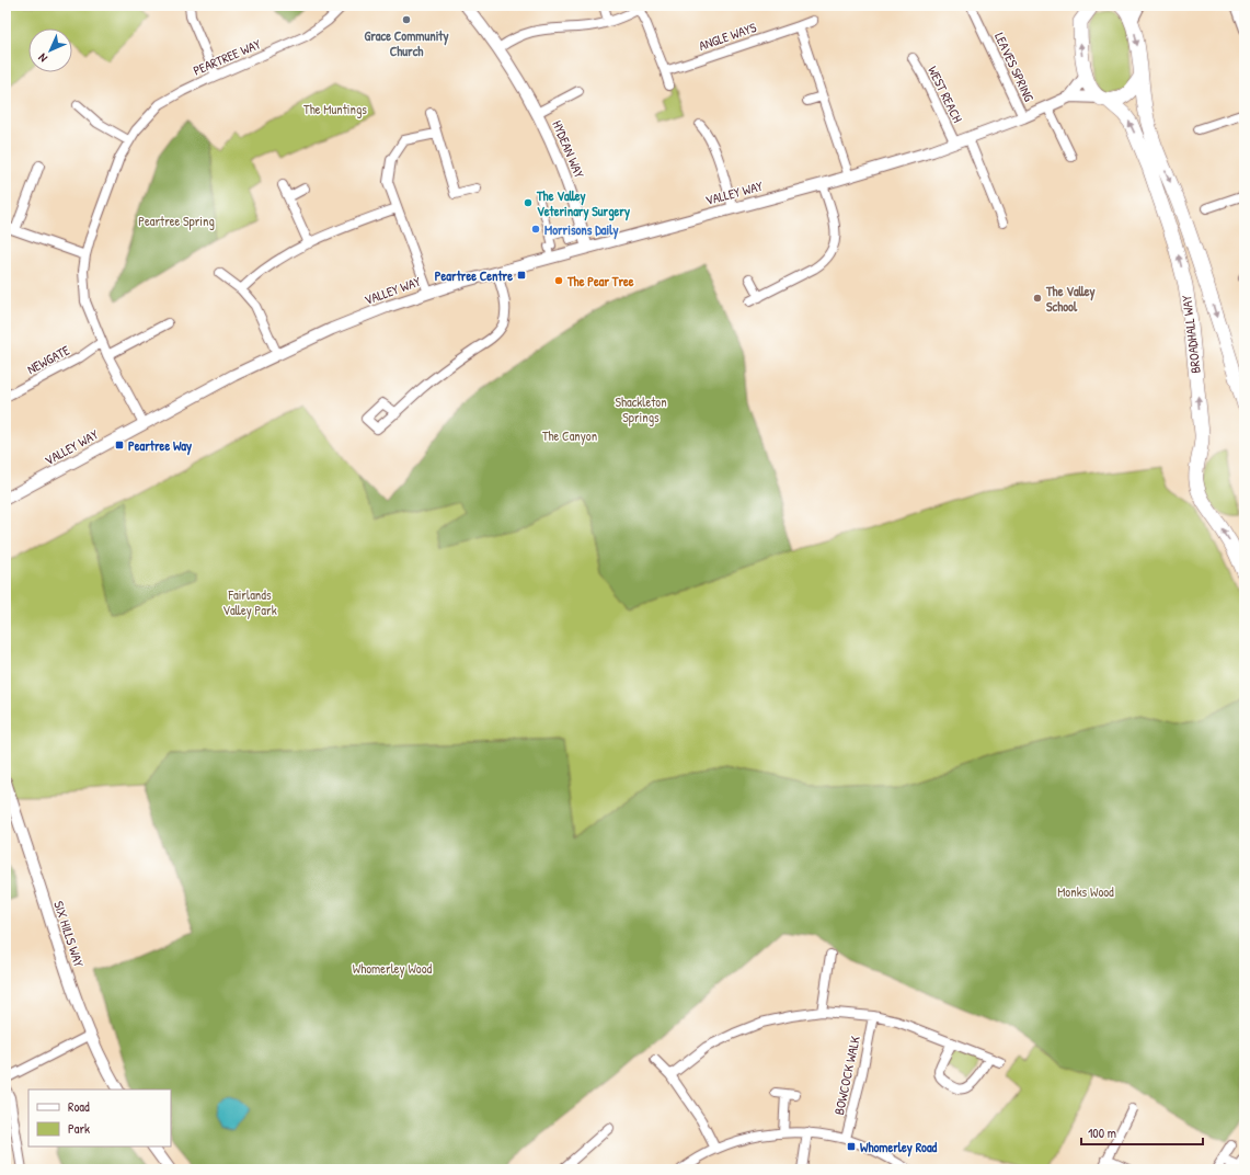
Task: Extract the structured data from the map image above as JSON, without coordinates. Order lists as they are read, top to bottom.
{
  "streets": {
    "highway": ["BROADHALL WAY"],
    "street": [
      "ANGLE WAYS",
      "PEARTREE WAY",
      "LEAVES SPRING",
      "WEST REACH",
      "HYDEAN WAY",
      "VALLEY WAY",
      "NEWGATE",
      "SIX HILLS WAY",
      "BOWCOCK WALK"
    ]
  },
  "crossings": [
    ["PEARTREE WAY", "VALLEY WAY"],
    ["PEARTREE WAY", "NEWGATE"],
    ["LEAVES SPRING", "VALLEY WAY"],
    ["WEST REACH", "VALLEY WAY"],
    ["HYDEAN WAY", "VALLEY WAY"],
    ["VALLEY WAY", "BROADHALL WAY"]
  ],
  "parks": [
    "The Muntings",
    "Peartree Spring",
    "Shackleton Springs",
    "The Canyon",
    "Fairlands Valley Park",
    "Monks Wood",
    "Whomerley Wood"
  ],
  "places": {
    "other": [
      "Grace Community Church",
      "The Valley Veterinary Surgery",
      "Morrisons Daily",
      "The Pear Tree",
      "The Valley School"
    ],
    "transit": ["Peartree Centre", "Peartree Way", "Whomerley Road"]
  },
  "legend": ["Road", "Park"],
  "scale_bar": "100 m",
  "north": "bottom left"
}
